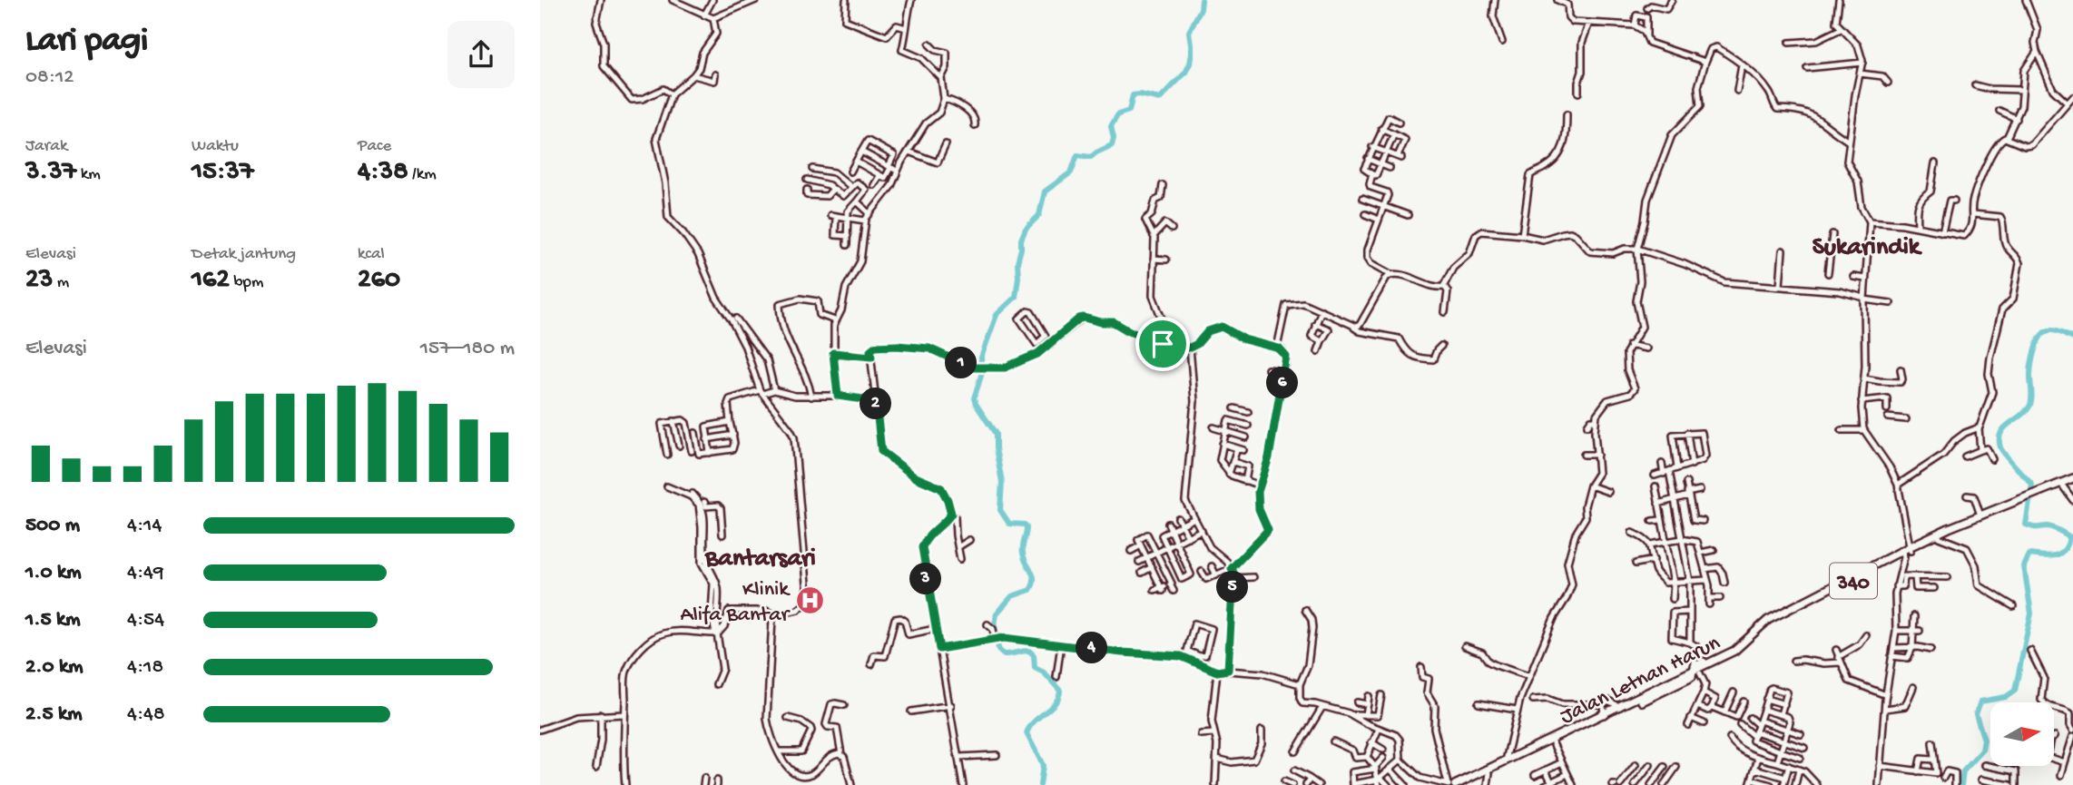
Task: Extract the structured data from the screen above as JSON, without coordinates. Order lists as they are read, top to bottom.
{
  "streets": {
    "main road": ["340", "Jalan Letnan Harun"]
  },
  "districts": ["Sukarindik", "Bantarsari"],
  "places": {
    "hospital": ["Klinik Alifa Bantar"]
  },
  "north": "right",
  "page": {
    "heading": ["Lari pagi", "08:12"],
    "stats": [
      ["Jarak", "3.37 km"],
      ["Waktu", "15:37"],
      ["Pace", "4:38 /km"],
      ["Elevasi", "23 m"],
      ["Detak jantung", "162 bpm"],
      ["kcal", "260"]
    ],
    "chart": ["Elevasi", "157–180 m"],
    "pins": [
      "1",
      "6",
      "2",
      "3",
      "5",
      "4"
    ],
    "list": [
      {
        "name": "500 m",
        "note": "4:14"
      },
      {
        "name": "1.0 km",
        "note": "4:49"
      },
      {
        "name": "1.5 km",
        "note": "4:54"
      },
      {
        "name": "2.0 km",
        "note": "4:18"
      },
      {
        "name": "2.5 km",
        "note": "4:48"
      }
    ]
  }
}
